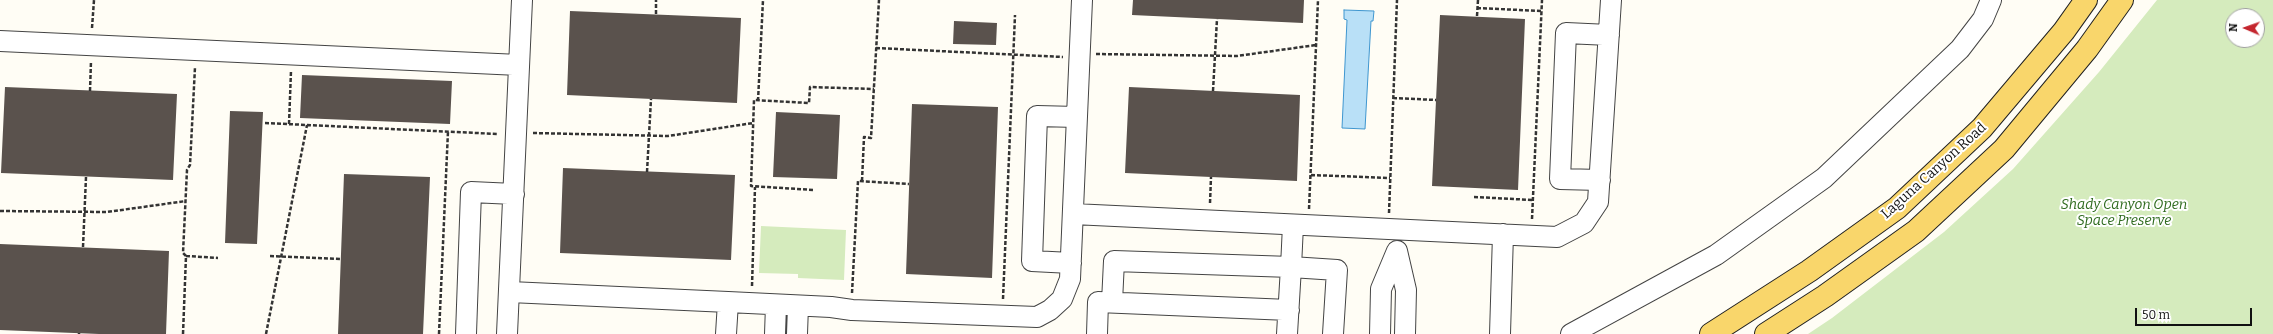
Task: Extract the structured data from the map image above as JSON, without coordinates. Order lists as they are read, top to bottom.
{
  "streets": {
    "main road": ["Laguna Canyon Road"]
  },
  "parks": ["Shady Canyon Open Space Preserve"],
  "scale_bar": "50 m",
  "north": "left"
}
